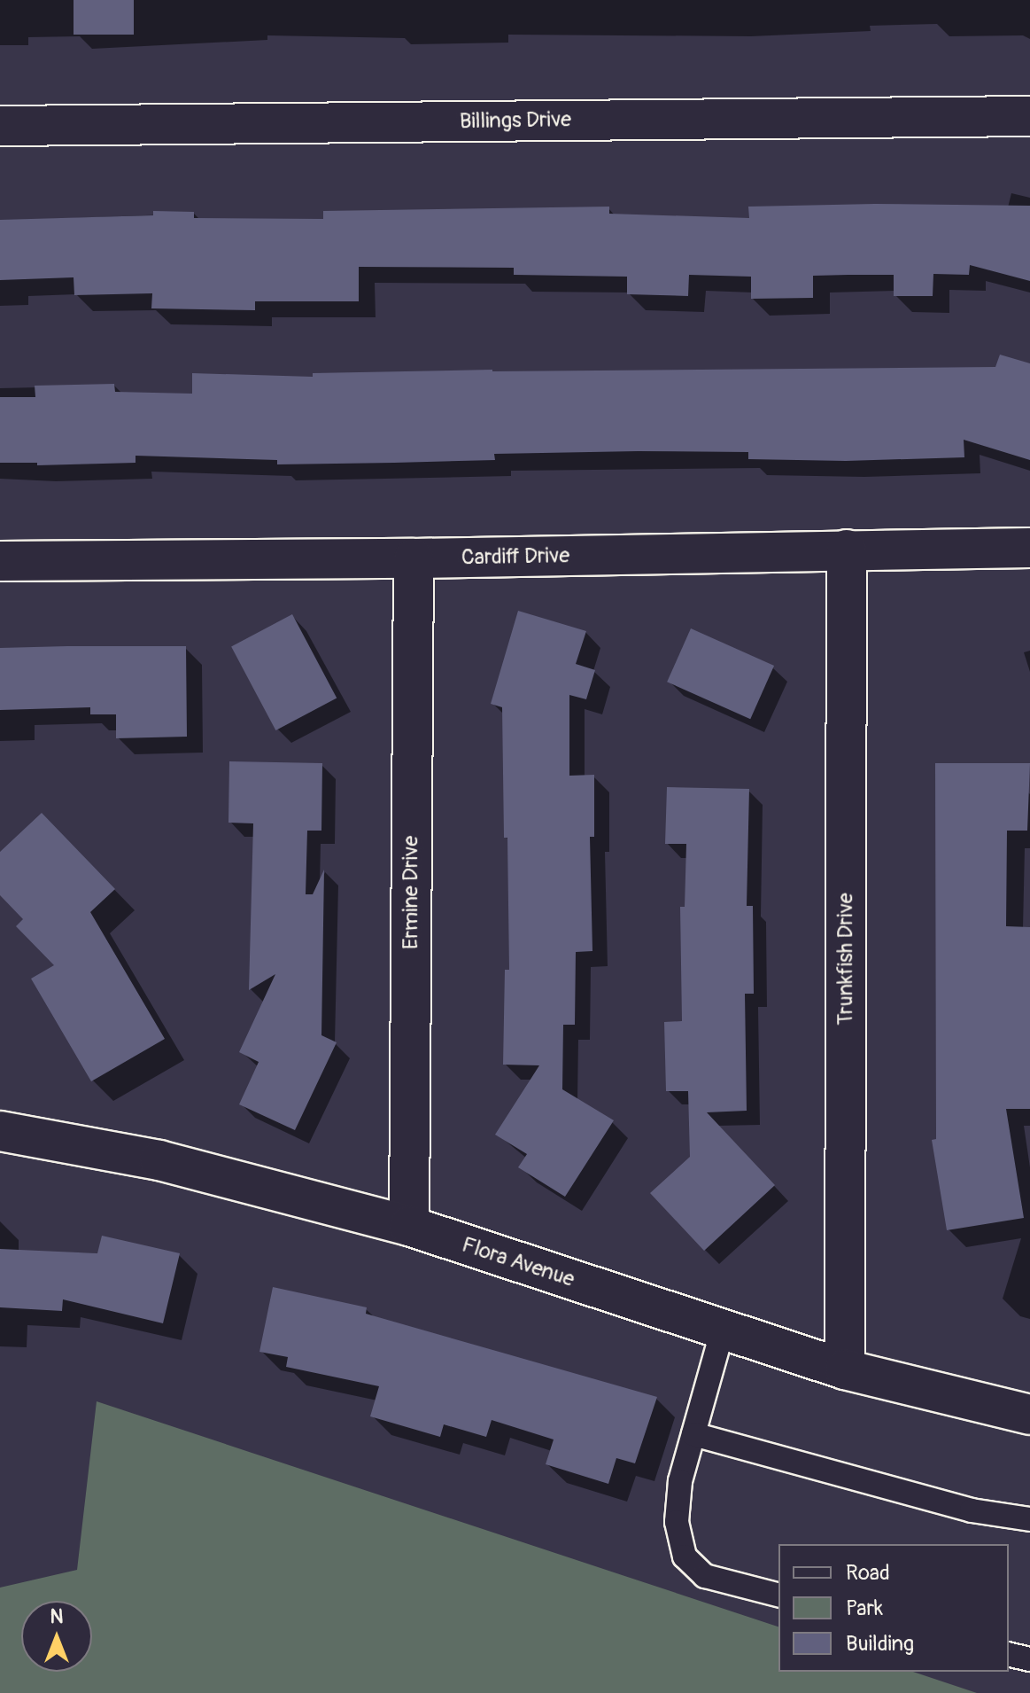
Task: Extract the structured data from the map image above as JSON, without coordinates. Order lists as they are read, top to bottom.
{
  "streets": {
    "street": [
      "Billings Drive",
      "Cardiff Drive",
      "Ermine Drive",
      "Trunkfish Drive",
      "Flora Avenue"
    ]
  },
  "crossings": [
    ["Cardiff Drive", "Ermine Drive"],
    ["Cardiff Drive", "Trunkfish Drive"],
    ["Ermine Drive", "Flora Avenue"],
    ["Trunkfish Drive", "Flora Avenue"]
  ],
  "legend": ["Road", "Park", "Building"],
  "north": "top"
}
